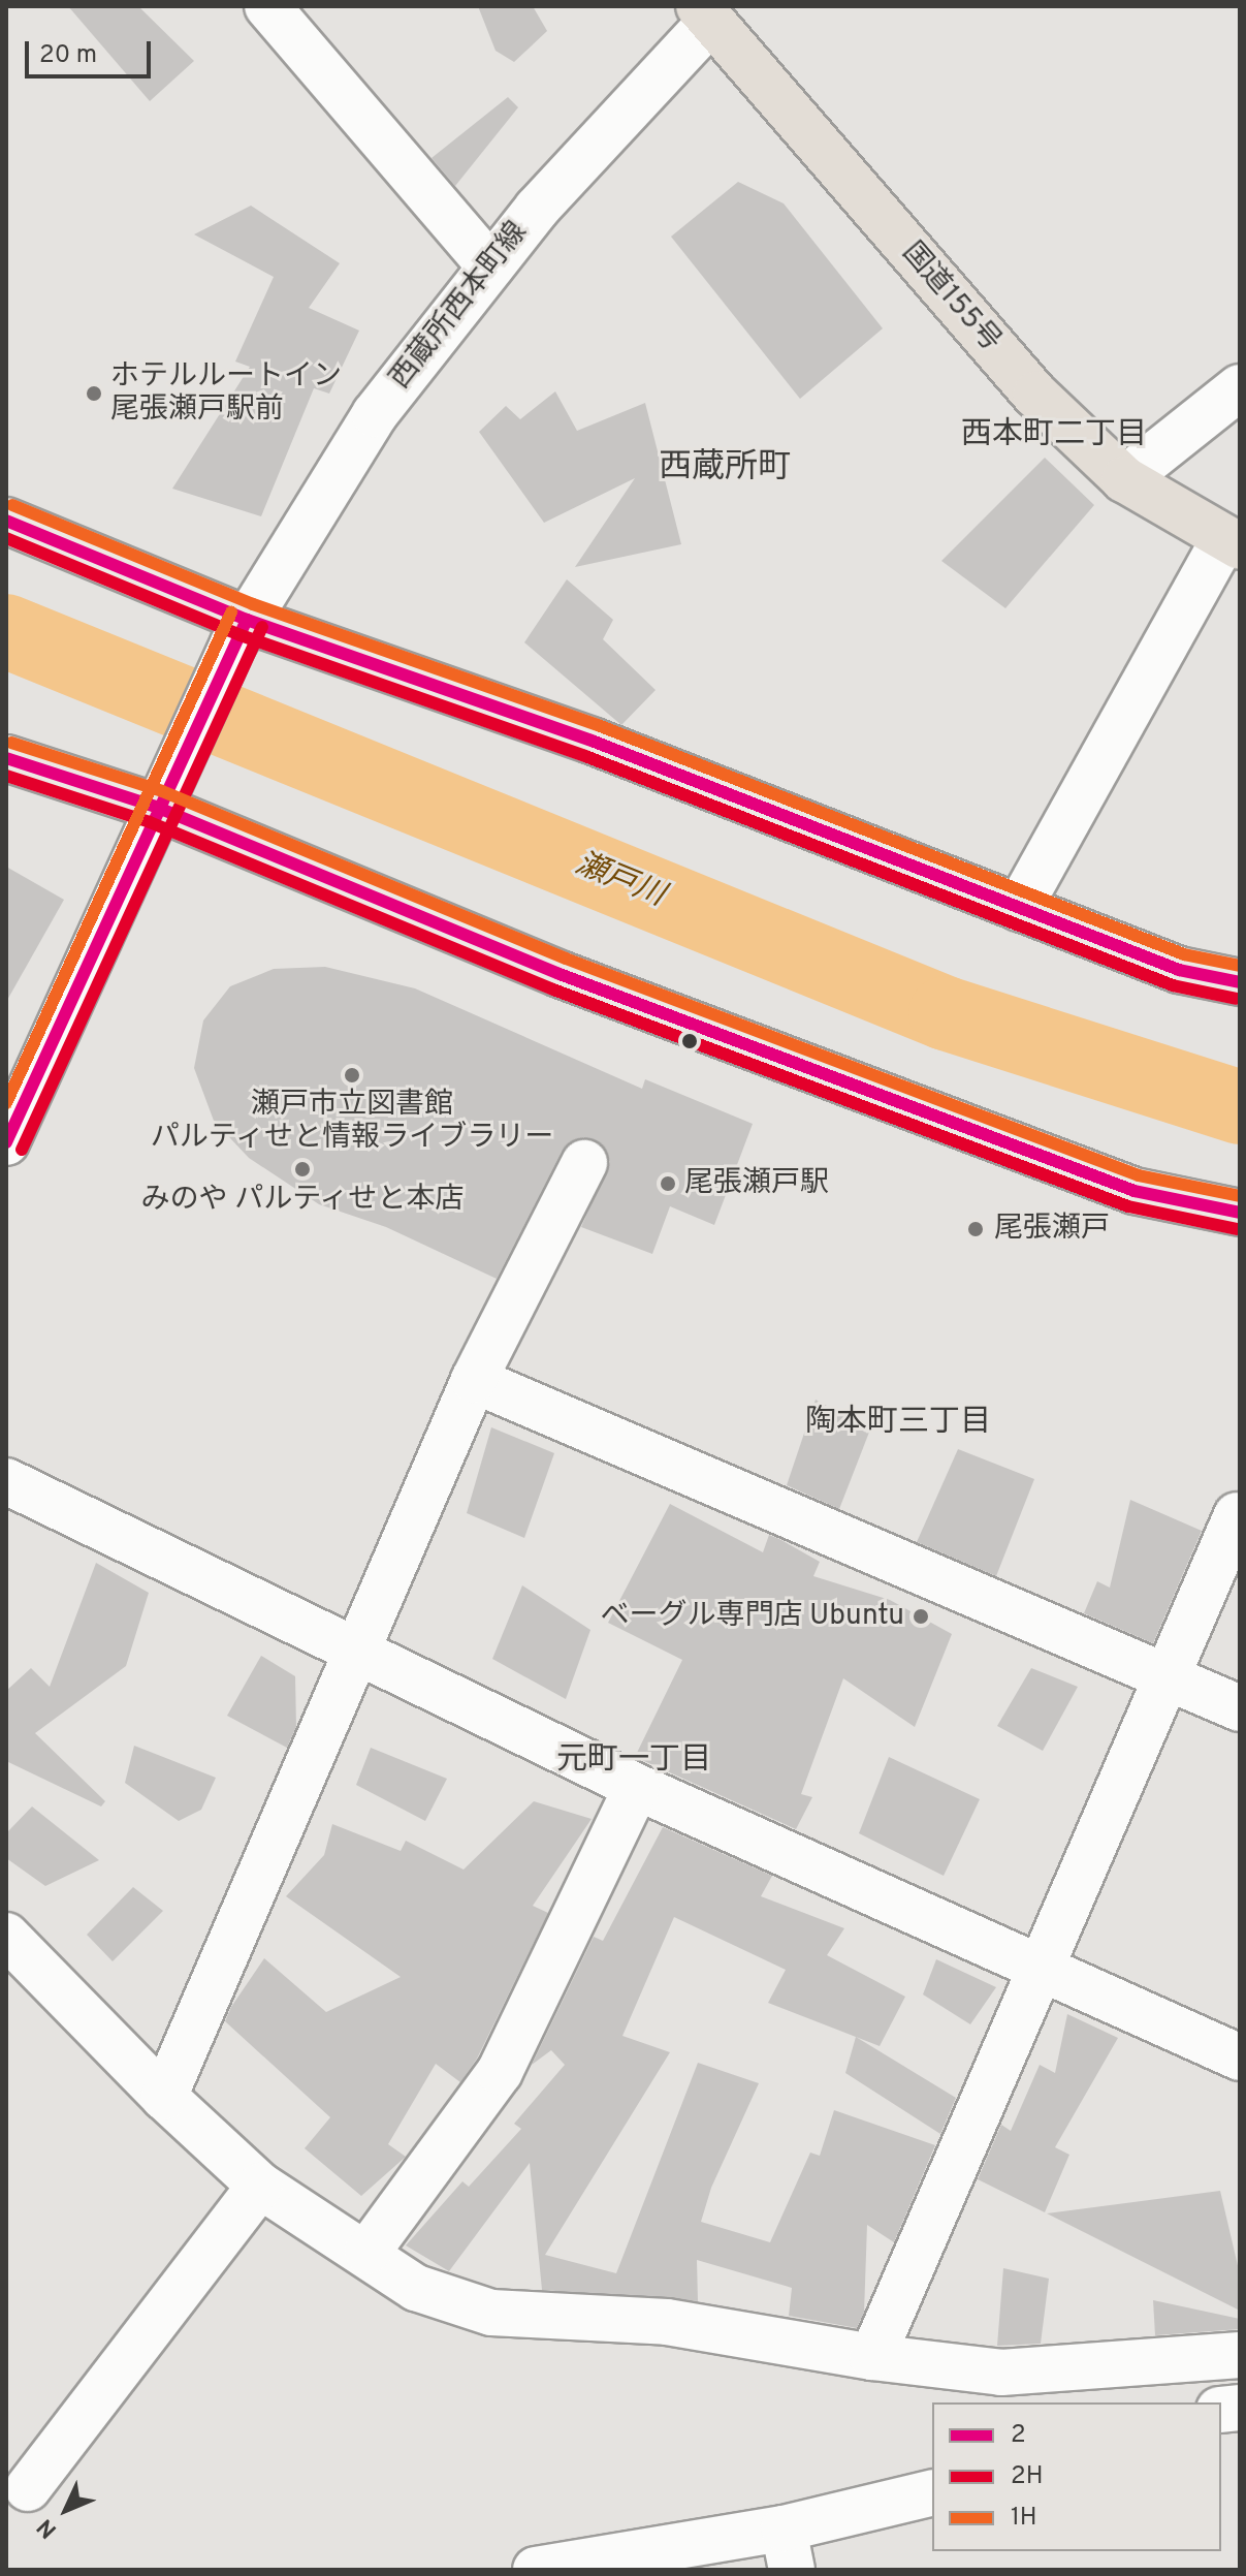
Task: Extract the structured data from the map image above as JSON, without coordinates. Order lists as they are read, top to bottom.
{
  "streets": {
    "highway": ["国道155号"],
    "street": ["西蔵所西本町線"]
  },
  "crossings": [
    ["国道155号", "西蔵所西本町線"]
  ],
  "districts": [
    "西本町二丁目",
    "西蔵所町",
    "陶本町三丁目",
    "元町一丁目"
  ],
  "water": ["瀬戸川"],
  "places": [
    "ホテルルートイン 尾張瀬戸駅前",
    "瀬戸市立図書館 パルティせと情報ライブラリー",
    "みのや パルティせと本店",
    "尾張瀬戸駅",
    "尾張瀬戸",
    "ベーグル専門店 Ubuntu"
  ],
  "lines": ["transit line 1H", "transit line 2", "transit line 2H"],
  "legend": ["2", "2H", "1H"],
  "scale_bar": "20 m",
  "north": "bottom left"
}
